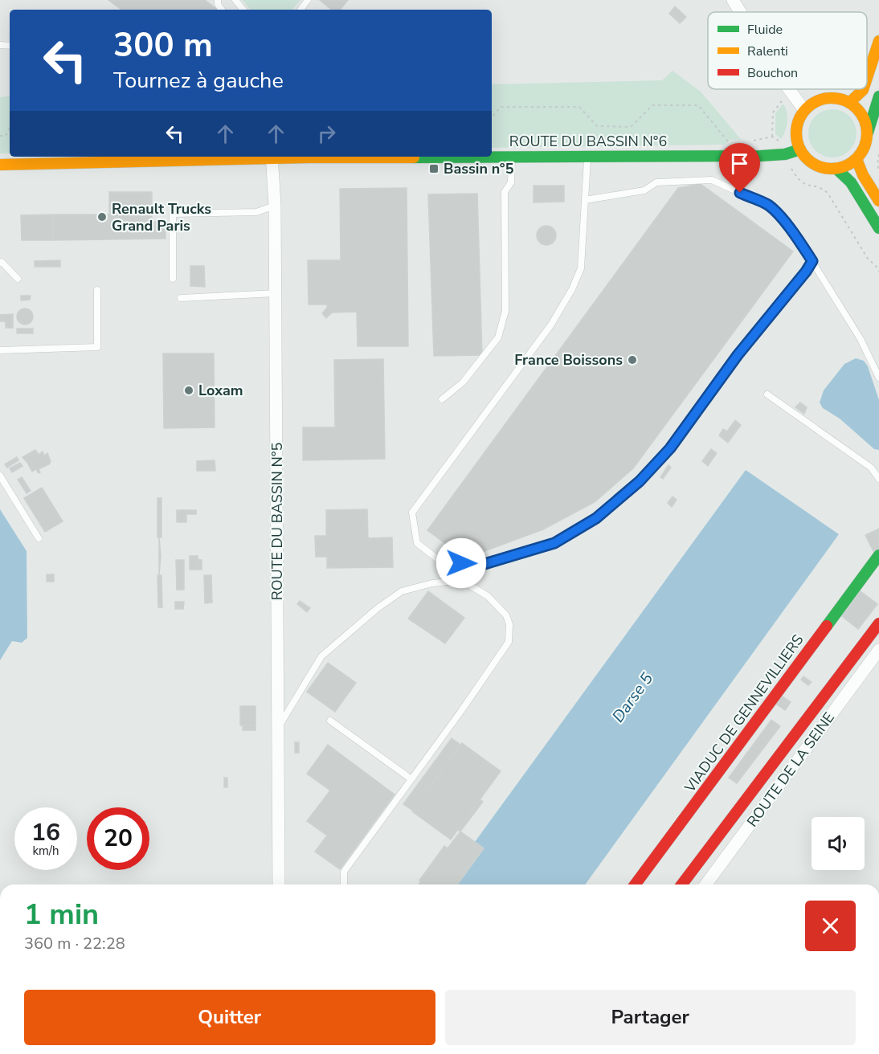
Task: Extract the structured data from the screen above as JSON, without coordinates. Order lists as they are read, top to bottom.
{
  "streets": {
    "main road": ["ROUTE DU BASSIN N°6", "VIADUC DE GENNEVILLIERS"],
    "street": ["ROUTE DU BASSIN N°5", "ROUTE DE LA SEINE"]
  },
  "crossings": [
    ["ROUTE DU BASSIN N°6", "ROUTE DU BASSIN N°5"]
  ],
  "water": ["Darse 5"],
  "places": {
    "transit": ["Bassin n°5"],
    "other": ["Renault Trucks Grand Paris", "France Boissons", "Loxam"]
  },
  "legend": ["Fluide", "Ralenti", "Bouchon"],
  "page": {
    "turn": ["300 m", "Tournez à gauche"],
    "speed": "16 km/h",
    "limit": "20",
    "heading": ["1 min", "360 m · 22:28"],
    "buttons": ["Quitter", "Partager"]
  }
}
